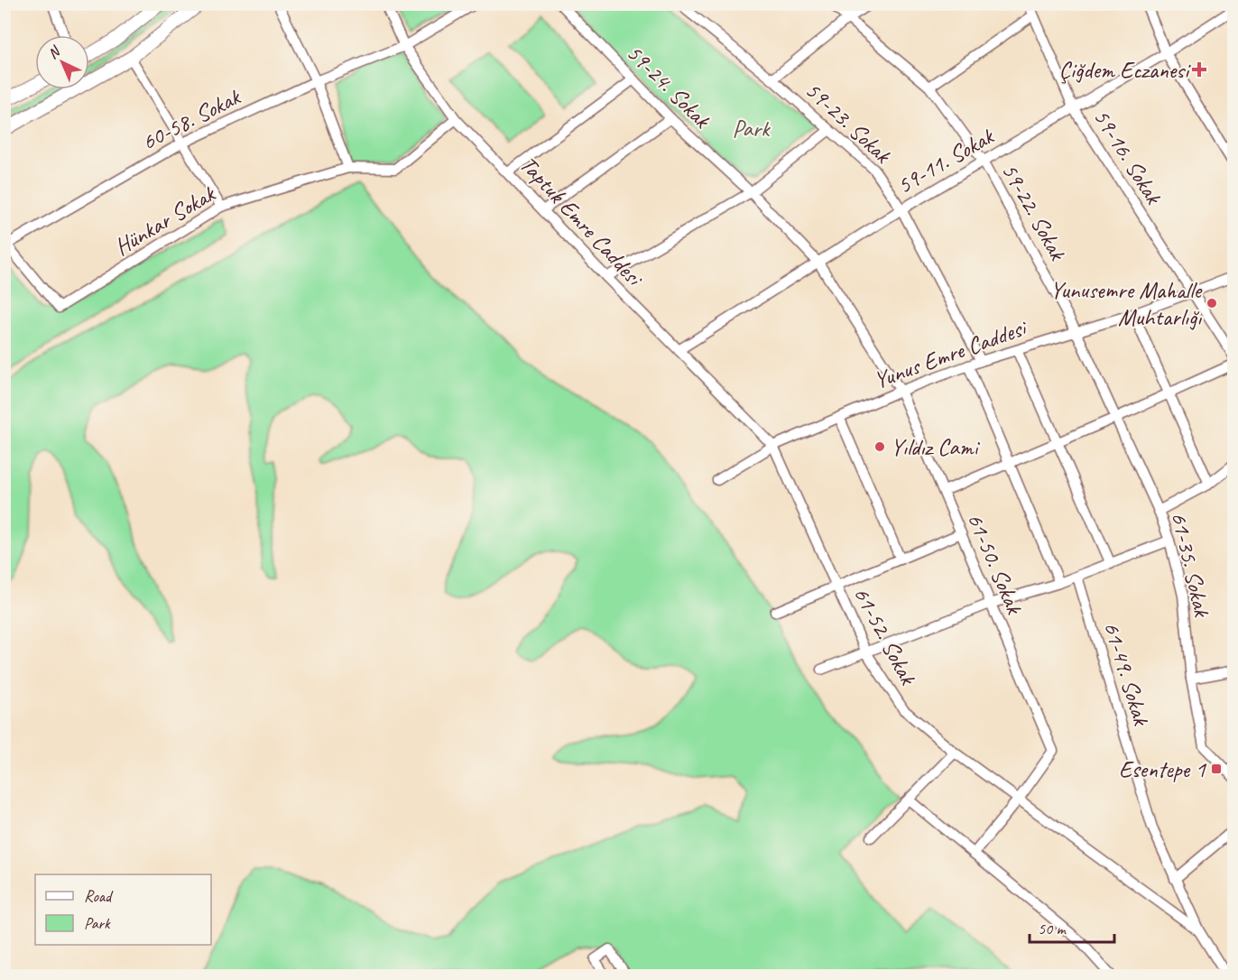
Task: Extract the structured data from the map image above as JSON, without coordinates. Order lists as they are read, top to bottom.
{
  "streets": {
    "street": [
      "59-24. Sokak",
      "60-58. Sokak",
      "59-23. Sokak",
      "59-16. Sokak",
      "59-11. Sokak",
      "59-22. Sokak",
      "Hünkar Sokak",
      "Taptuk Emre Caddesi",
      "Yunus Emre Caddesi",
      "61-50. Sokak",
      "61-35. Sokak",
      "61-52. Sokak",
      "61-49. Sokak"
    ]
  },
  "crossings": [
    ["59-24. Sokak", "59-11. Sokak"],
    ["60-58. Sokak", "Hünkar Sokak"],
    ["60-58. Sokak", "Taptuk Emre Caddesi"],
    ["59-23. Sokak", "59-11. Sokak"],
    ["59-23. Sokak", "Yunus Emre Caddesi"],
    ["59-16. Sokak", "59-11. Sokak"],
    ["59-16. Sokak", "Yunus Emre Caddesi"],
    ["59-11. Sokak", "59-22. Sokak"],
    ["59-11. Sokak", "Taptuk Emre Caddesi"],
    ["59-22. Sokak", "Yunus Emre Caddesi"],
    ["59-22. Sokak", "61-35. Sokak"],
    ["Hünkar Sokak", "Taptuk Emre Caddesi"],
    ["Taptuk Emre Caddesi", "Yunus Emre Caddesi"],
    ["Taptuk Emre Caddesi", "61-52. Sokak"],
    ["Yunus Emre Caddesi", "61-50. Sokak"],
    ["Yunus Emre Caddesi", "61-35. Sokak"],
    ["Yunus Emre Caddesi", "61-52. Sokak"],
    ["61-50. Sokak", "61-52. Sokak"],
    ["61-52. Sokak", "61-49. Sokak"]
  ],
  "parks": ["Park"],
  "places": {
    "health": ["Çiğdem Eczanesi"],
    "other": ["Yunusemre Mahalle Muhtarlığı", "Yıldız Cami"],
    "transit": ["Esentepe 1"]
  },
  "legend": ["Road", "Park"],
  "scale_bar": "50 m",
  "north": "top left"
}
